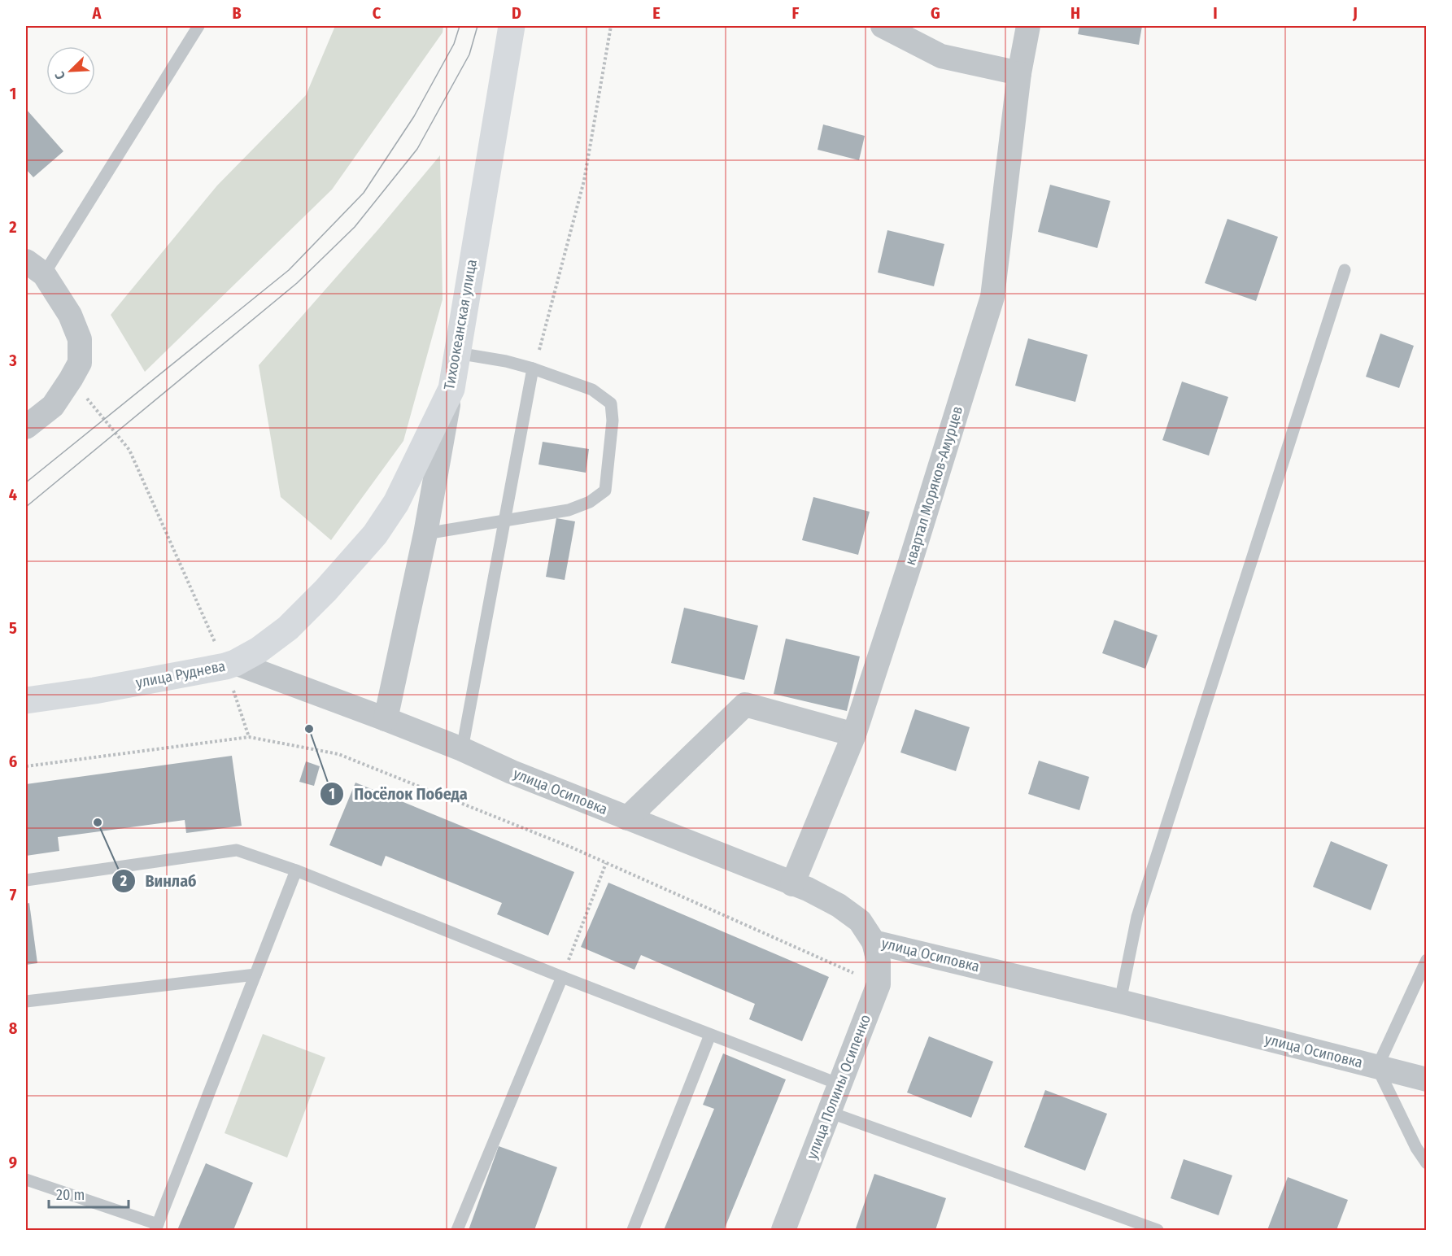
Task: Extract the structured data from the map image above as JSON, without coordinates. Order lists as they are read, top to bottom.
{
  "streets": {
    "main road": ["Тихоокеанская улица", "улица Руднева"],
    "street": ["квартал Моряков-Амурцев", "улица Осиповка", "улица Полины Осипенко"]
  },
  "crossings": [
    ["Тихоокеанская улица", "улица Руднева"],
    ["квартал Моряков-Амурцев", "улица Осиповка"],
    ["улица Руднева", "улица Осиповка"],
    ["улица Осиповка", "улица Полины Осипенко"]
  ],
  "places": ["Посёлок Победа", "Винлаб"],
  "scale_bar": "20 m",
  "north": "bottom left",
  "grid": {
    "columns": [
      "A",
      "B",
      "C",
      "D",
      "E",
      "F",
      "G",
      "H",
      "I",
      "J"
    ],
    "rows": [
      "1",
      "2",
      "3",
      "4",
      "5",
      "6",
      "7",
      "8",
      "9"
    ]
  }
}
